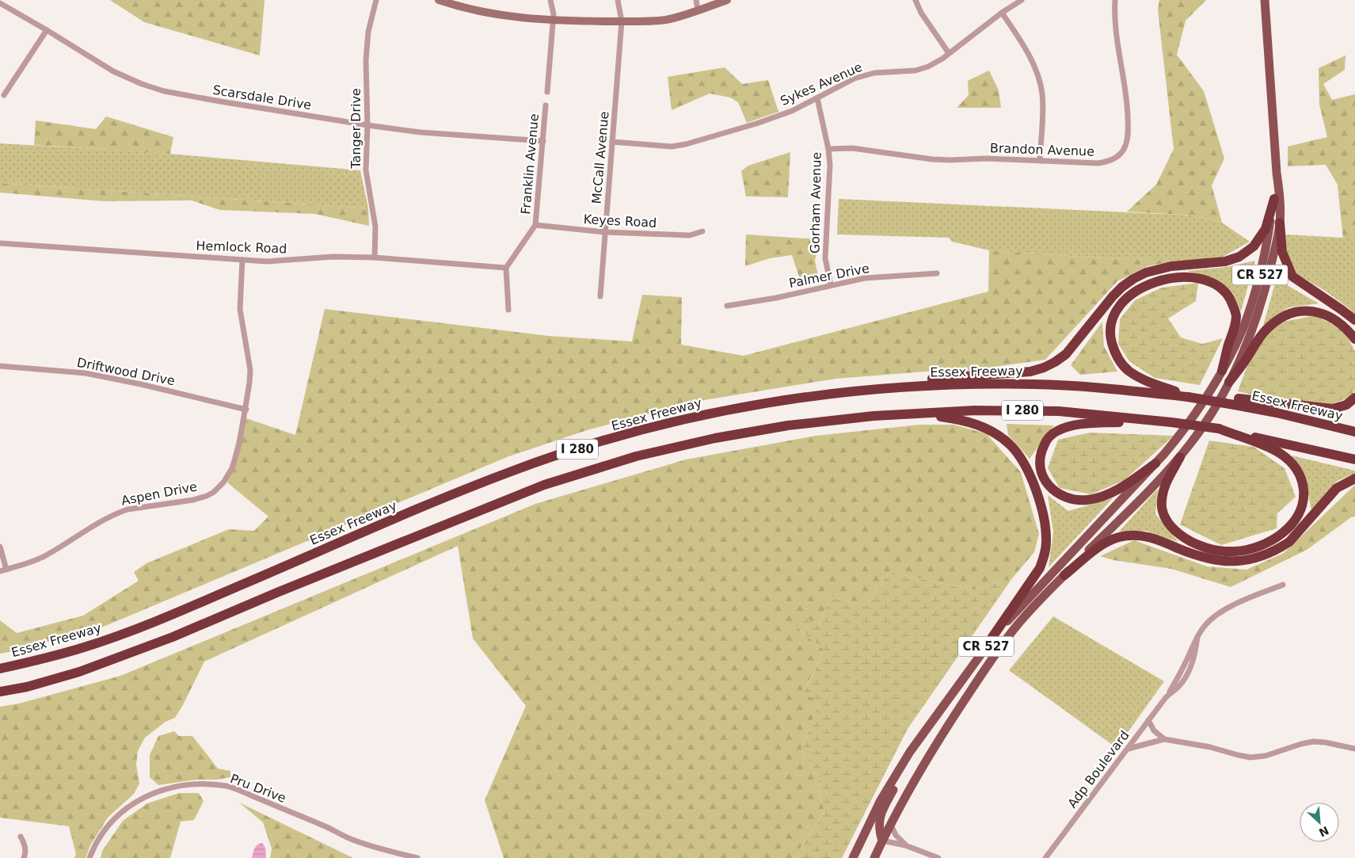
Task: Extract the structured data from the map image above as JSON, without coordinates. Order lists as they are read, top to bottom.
{
  "streets": {
    "highway": ["Essex Freeway", "I 280"],
    "main road": ["CR 527"],
    "street": [
      "Sykes Avenue",
      "Scarsdale Drive",
      "Tanger Drive",
      "Brandon Avenue",
      "McCall Avenue",
      "Franklin Avenue",
      "Gorham Avenue",
      "Keyes Road",
      "Hemlock Road",
      "Palmer Drive",
      "Driftwood Drive",
      "Aspen Drive",
      "Adp Boulevard",
      "Pru Drive"
    ]
  },
  "crossings": [
    ["Sykes Avenue", "McCall Avenue"],
    ["Sykes Avenue", "Gorham Avenue"],
    ["Scarsdale Drive", "Tanger Drive"],
    ["Scarsdale Drive", "Franklin Avenue"],
    ["Tanger Drive", "Hemlock Road"],
    ["Brandon Avenue", "Gorham Avenue"],
    ["McCall Avenue", "Keyes Road"],
    ["Franklin Avenue", "Keyes Road"],
    ["Franklin Avenue", "Hemlock Road"],
    ["Gorham Avenue", "Palmer Drive"],
    ["Hemlock Road", "Aspen Drive"],
    ["Driftwood Drive", "Aspen Drive"]
  ],
  "north": "bottom right"
}
